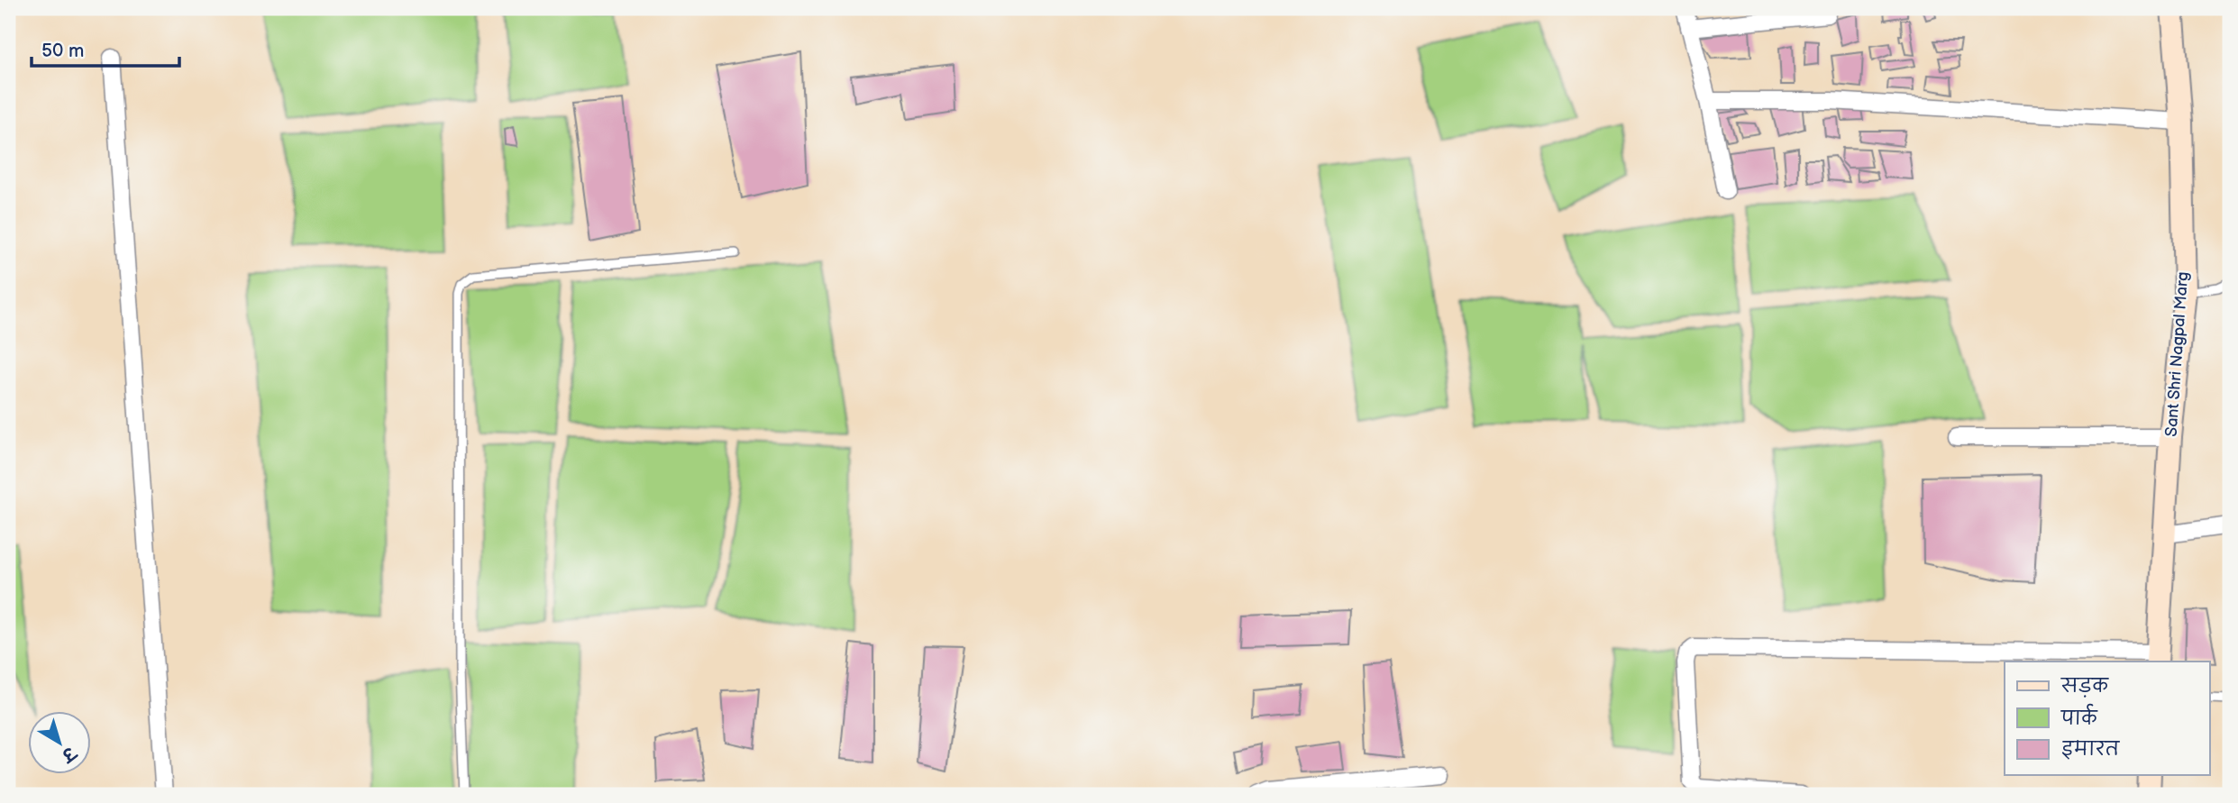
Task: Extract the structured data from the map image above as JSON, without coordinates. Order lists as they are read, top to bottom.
{
  "streets": {
    "main road": ["Sant Shri Nagpal Marg"]
  },
  "legend": ["सड़क", "पार्क", "इमारत"],
  "scale_bar": "50 m",
  "north": "bottom right"
}
